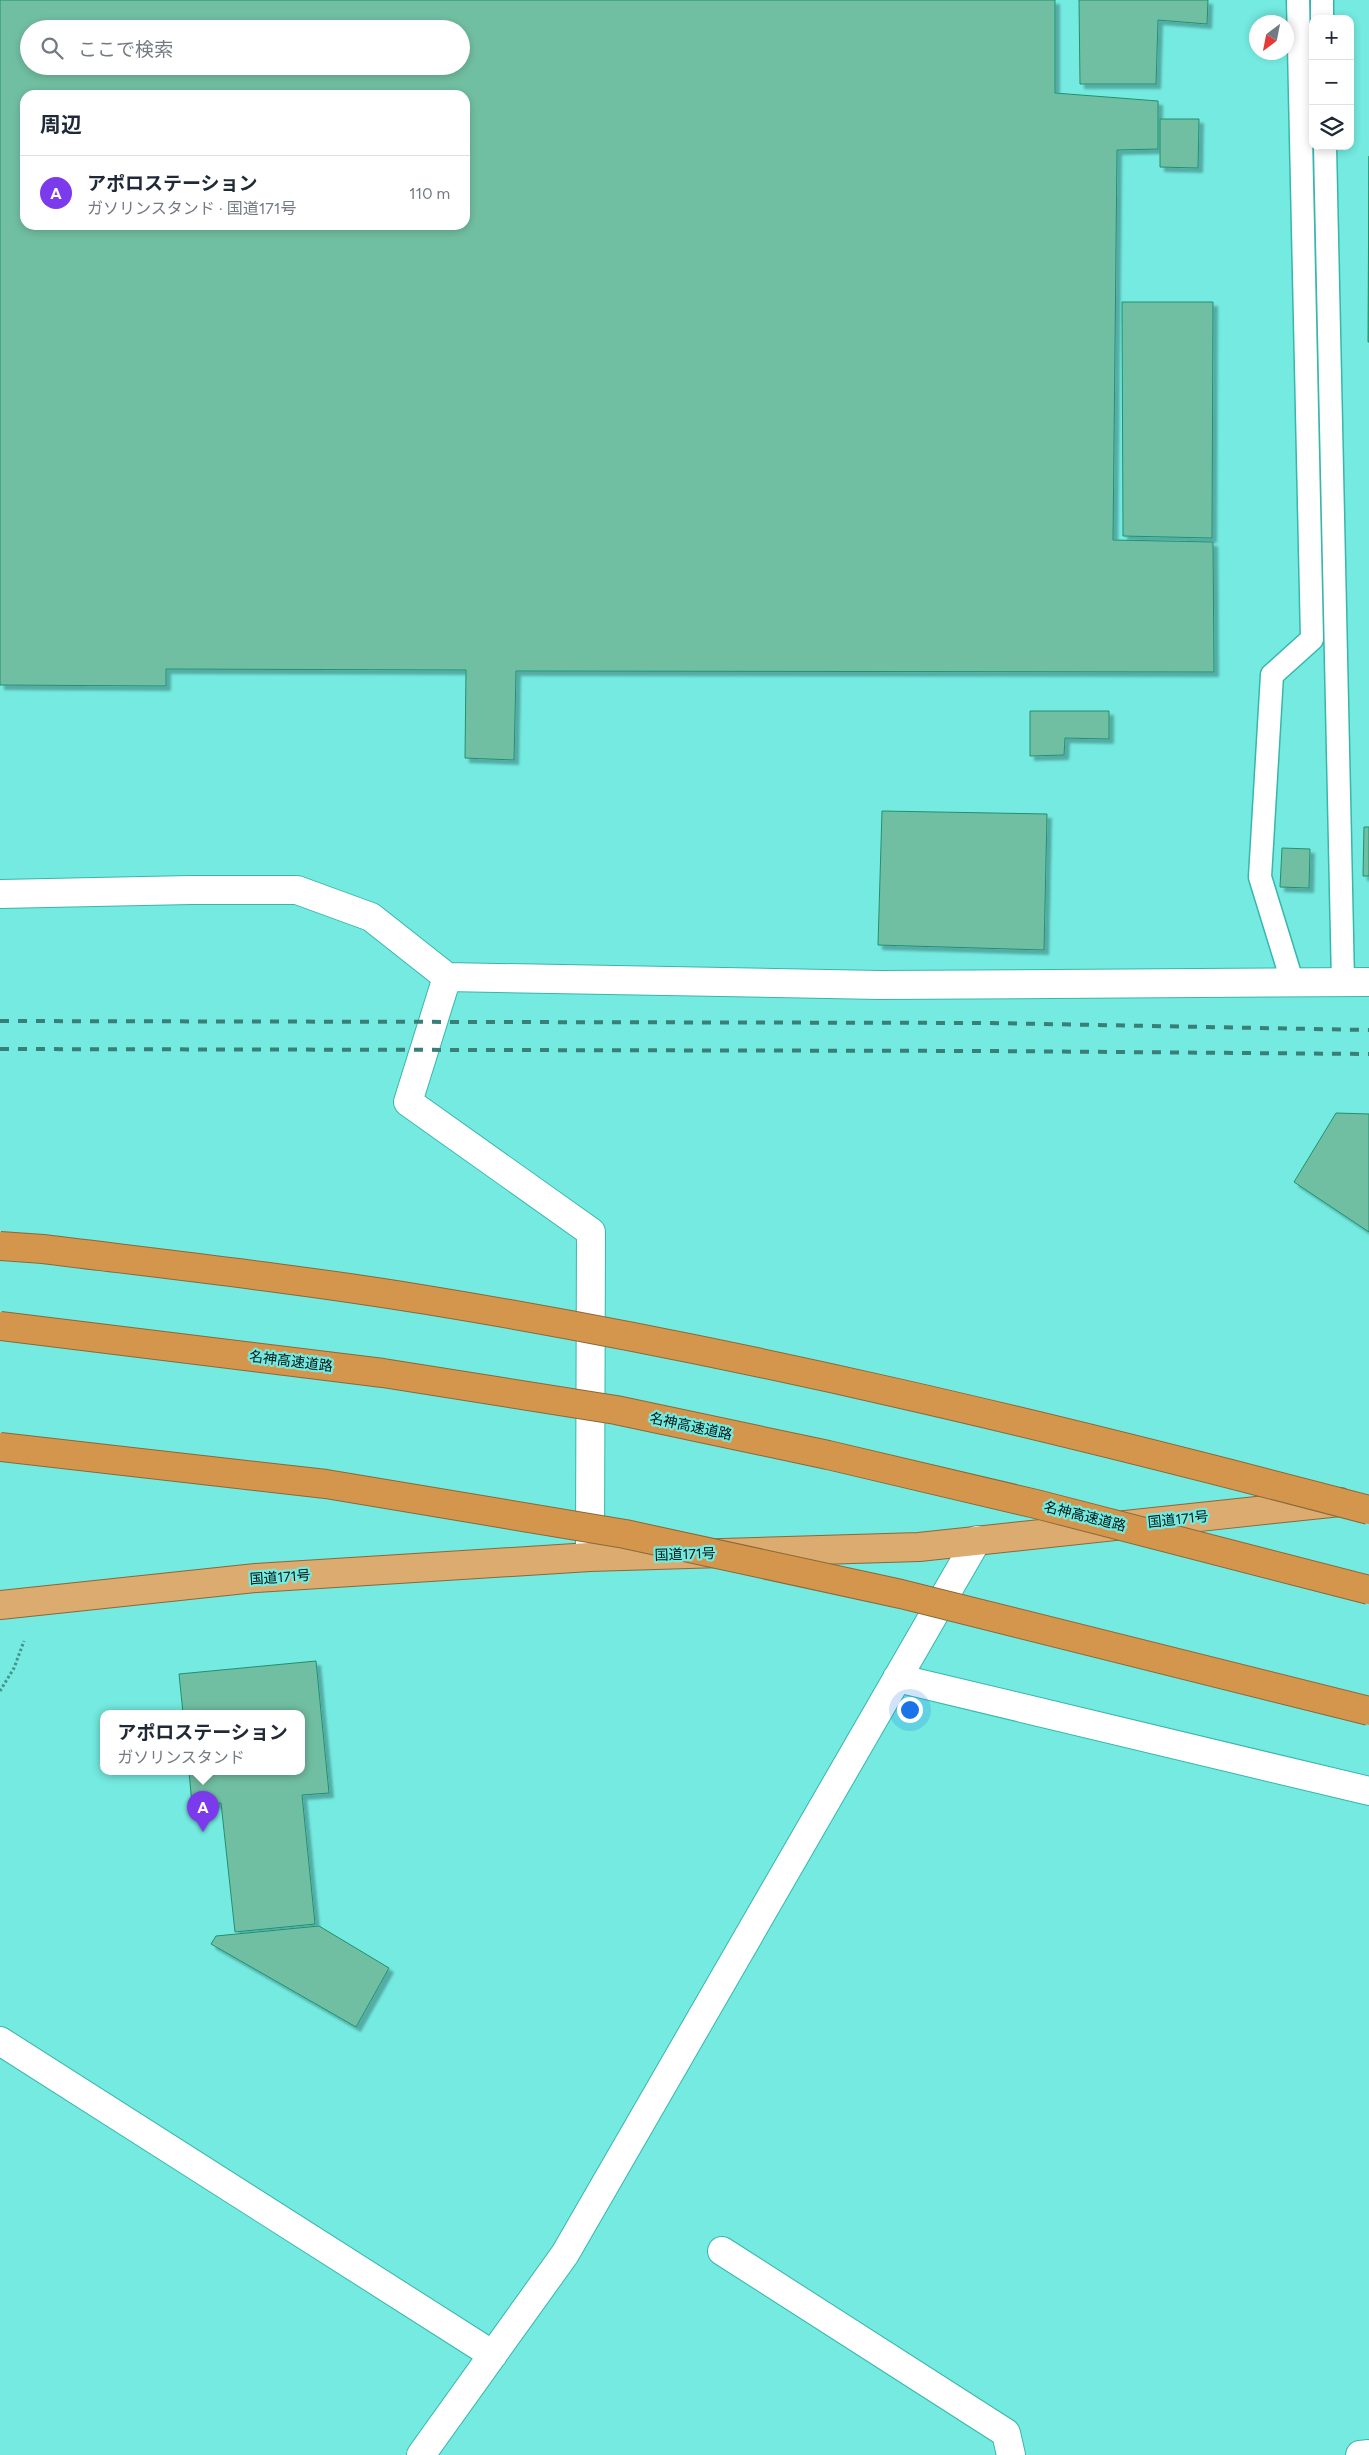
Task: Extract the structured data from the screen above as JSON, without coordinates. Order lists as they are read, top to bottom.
{
  "streets": {
    "highway": ["名神高速道路", "国道171号"]
  },
  "north": "bottom left",
  "page": {
    "map_buttons": ["+", "−"],
    "search": "ここで検索",
    "heading": "周辺",
    "list": [
      {
        "mark": "A",
        "name": "アポロステーション",
        "note": "ガソリンスタンド · 国道171号",
        "value": "110 m"
      }
    ],
    "popup": ["アポロステーション", "ガソリンスタンド"],
    "pins": "A"
  }
}
